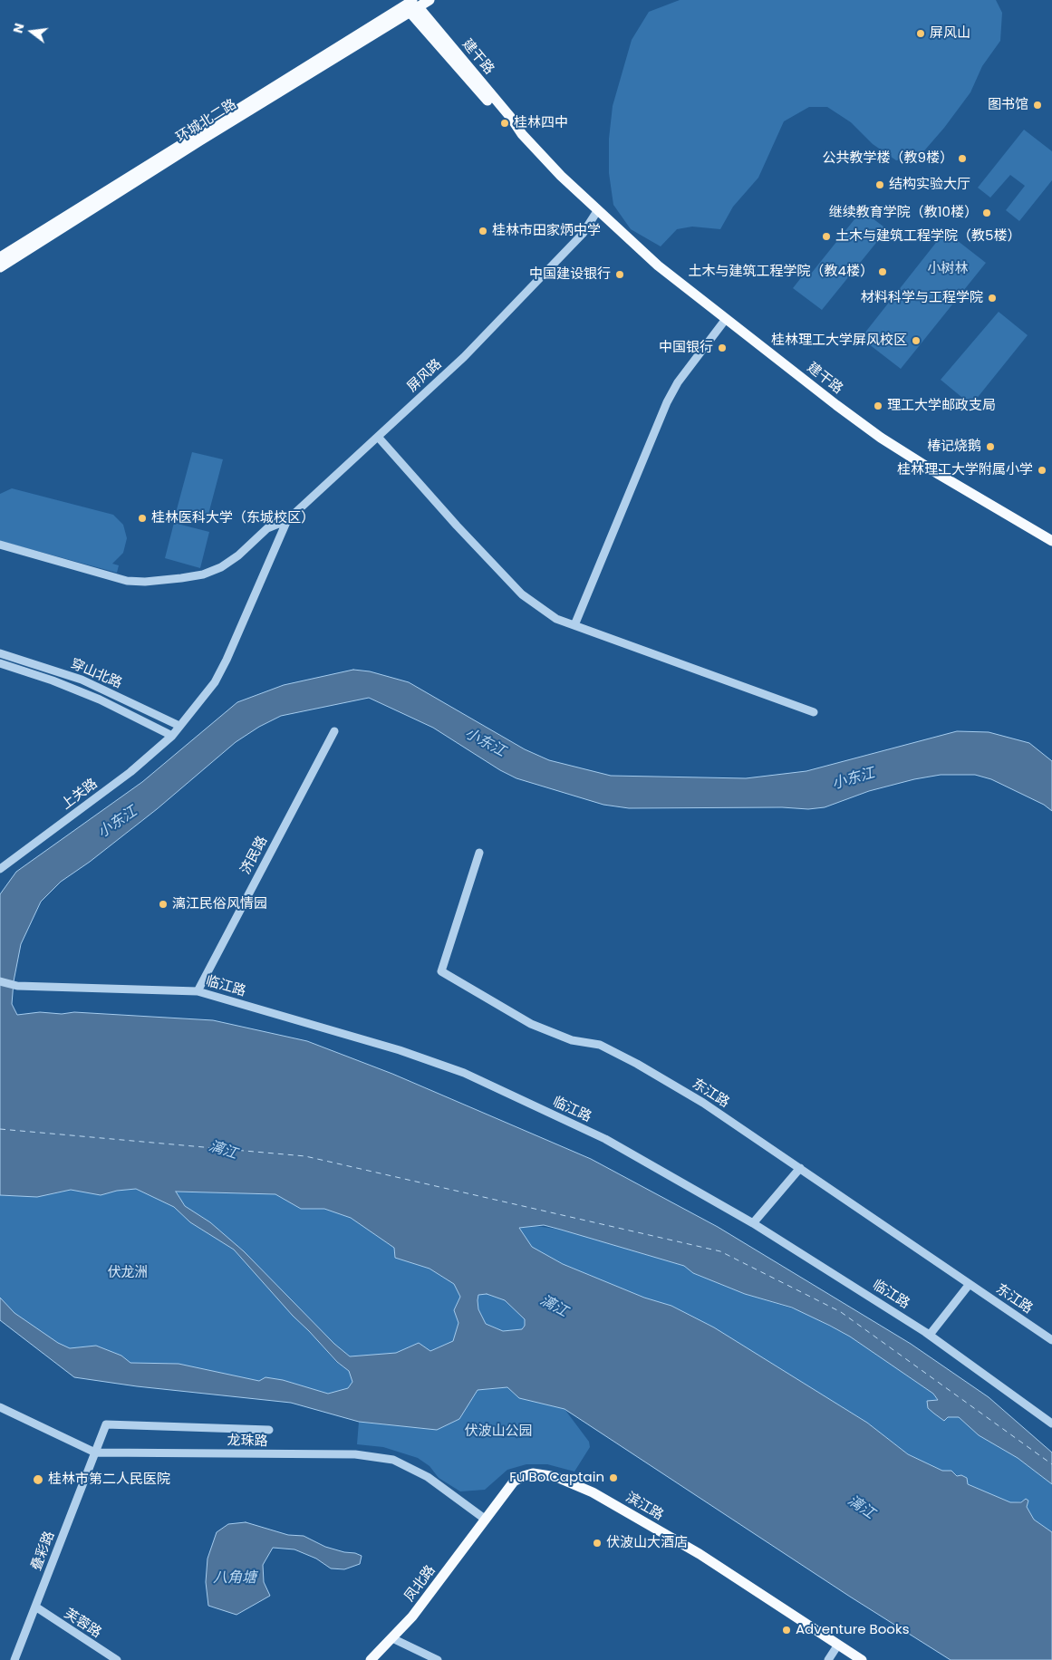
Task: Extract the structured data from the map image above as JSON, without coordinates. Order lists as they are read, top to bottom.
{
  "streets": {
    "main road": [
      "建干路",
      "环城北二路",
      "滨江路",
      "凤北路"
    ],
    "street": [
      "屏风路",
      "穿山北路",
      "上关路",
      "济民路",
      "临江路",
      "东江路",
      "龙珠路",
      "叠彩路",
      "芙蓉路"
    ]
  },
  "crossings": [
    ["建干路", "环城北二路"],
    ["建干路", "屏风路"],
    ["屏风路", "上关路"],
    ["穿山北路", "上关路"],
    ["济民路", "临江路"],
    ["龙珠路", "滨江路"],
    ["龙珠路", "叠彩路"],
    ["龙珠路", "凤北路"],
    ["滨江路", "凤北路"],
    ["叠彩路", "芙蓉路"]
  ],
  "water": ["小东江", "漓江", "八角塘"],
  "parks": ["小树林", "伏龙洲", "伏波山公园"],
  "places": [
    "屏风山",
    "图书馆",
    "桂林四中",
    "公共教学楼（教9楼）",
    "结构实验大厅",
    "继续教育学院（教10楼）",
    "桂林市田家炳中学",
    "土木与建筑工程学院（教5楼）",
    "土木与建筑工程学院（教4楼）",
    "中国建设银行",
    "材料科学与工程学院",
    "桂林理工大学屏风校区",
    "中国银行",
    "理工大学邮政支局",
    "椿记烧鹅",
    "桂林理工大学附属小学",
    "桂林医科大学（东城校区）",
    "漓江民俗风情园",
    "Fu Bo Captain",
    "桂林市第二人民医院",
    "伏波山大酒店",
    "Adventure Books"
  ],
  "north": "left"
}
